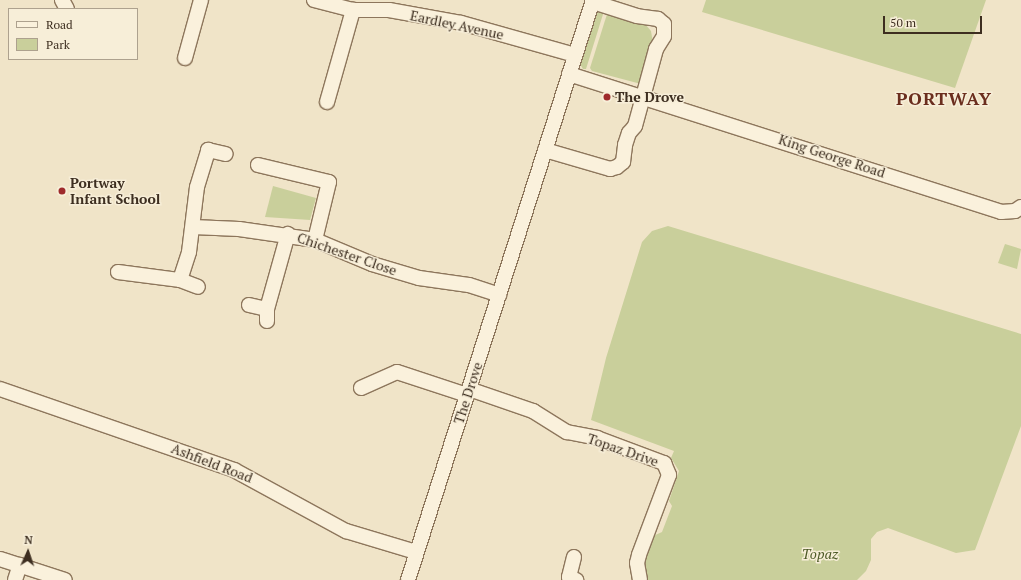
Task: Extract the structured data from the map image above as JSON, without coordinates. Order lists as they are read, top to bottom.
{
  "streets": {
    "street": [
      "Eardley Avenue",
      "King George Road",
      "Chichester Close",
      "The Drove",
      "Topaz Drive",
      "Ashfield Road"
    ]
  },
  "crossings": [
    ["Eardley Avenue", "The Drove"],
    ["King George Road", "The Drove"],
    ["Chichester Close", "The Drove"],
    ["The Drove", "Topaz Drive"],
    ["The Drove", "Ashfield Road"]
  ],
  "districts": ["PORTWAY"],
  "parks": ["Topaz"],
  "places": ["The Drove", "Portway Infant School"],
  "legend": ["Road", "Park"],
  "scale_bar": "50 m",
  "north": "top"
}
